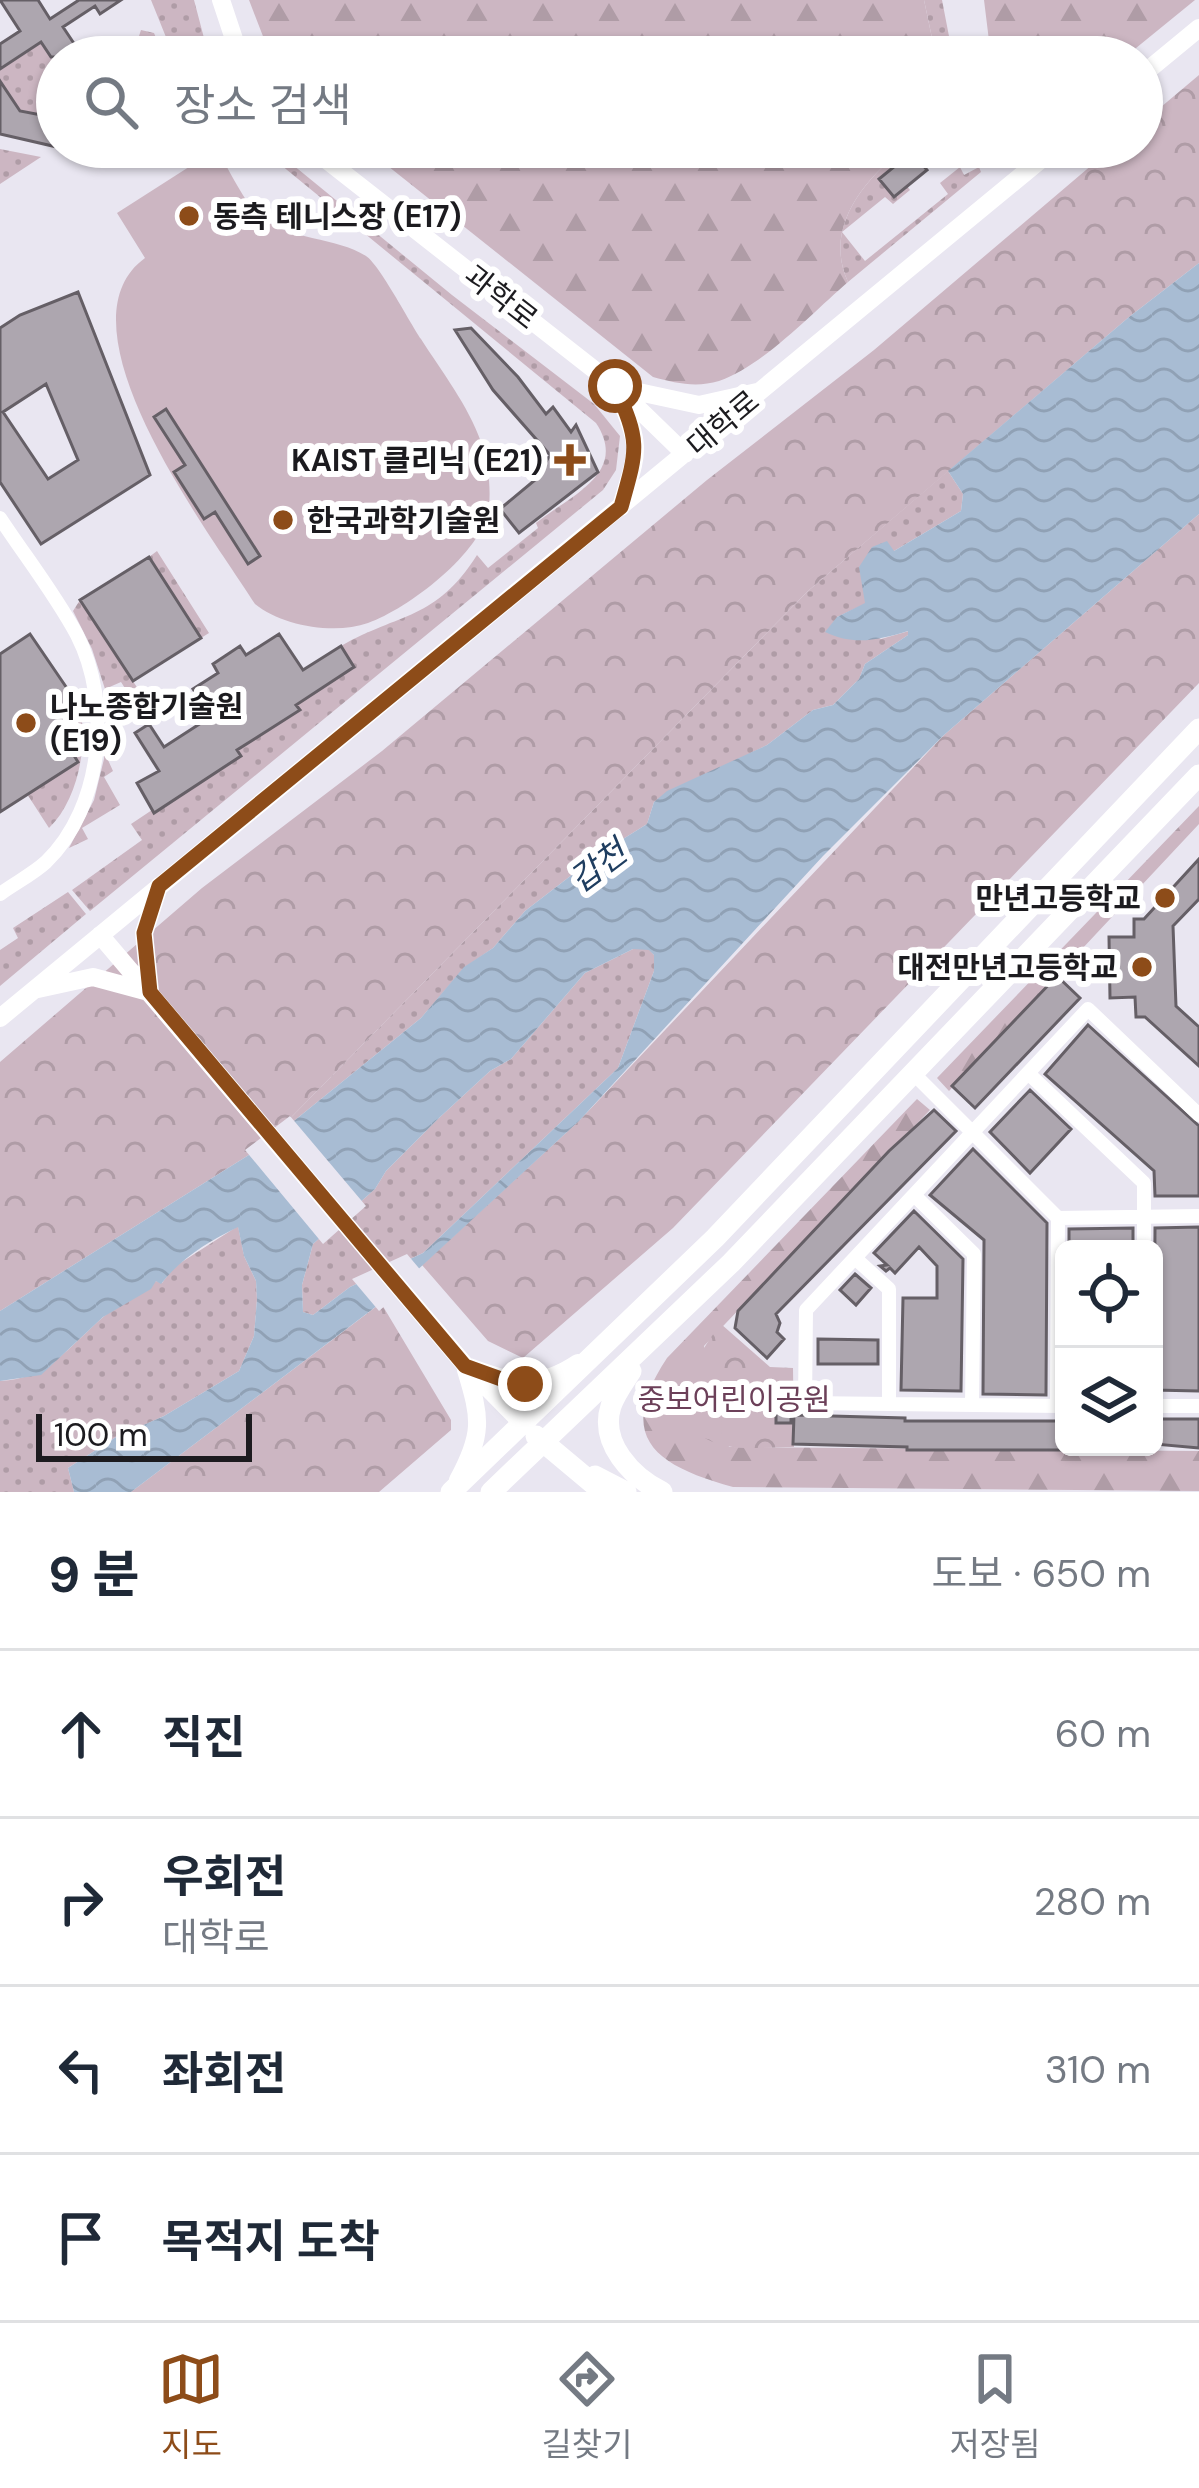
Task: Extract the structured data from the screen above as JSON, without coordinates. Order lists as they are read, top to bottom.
{
  "streets": {
    "main road": ["과학로", "대학로"]
  },
  "crossings": [
    ["과학로", "대학로"]
  ],
  "water": ["갑천"],
  "parks": ["중보어린이공원"],
  "places": {
    "other": [
      "동측 테니스장 (E17)",
      "한국과학기술원",
      "나노종합기술원 (E19)",
      "만년고등학교",
      "대전만년고등학교"
    ],
    "health": ["KAIST 클리닉 (E21)"]
  },
  "scale_bar": "100 m",
  "page": {
    "search": "장소 검색",
    "scale": "100 m",
    "heading": ["9 분", "도보 · 650 m"],
    "list": [
      ["직진", "60 m"],
      ["우회전", "대학로", "280 m"],
      ["좌회전", "310 m"],
      "목적지 도착"
    ],
    "nav": ["지도", "길찾기", "저장됨"]
  }
}
